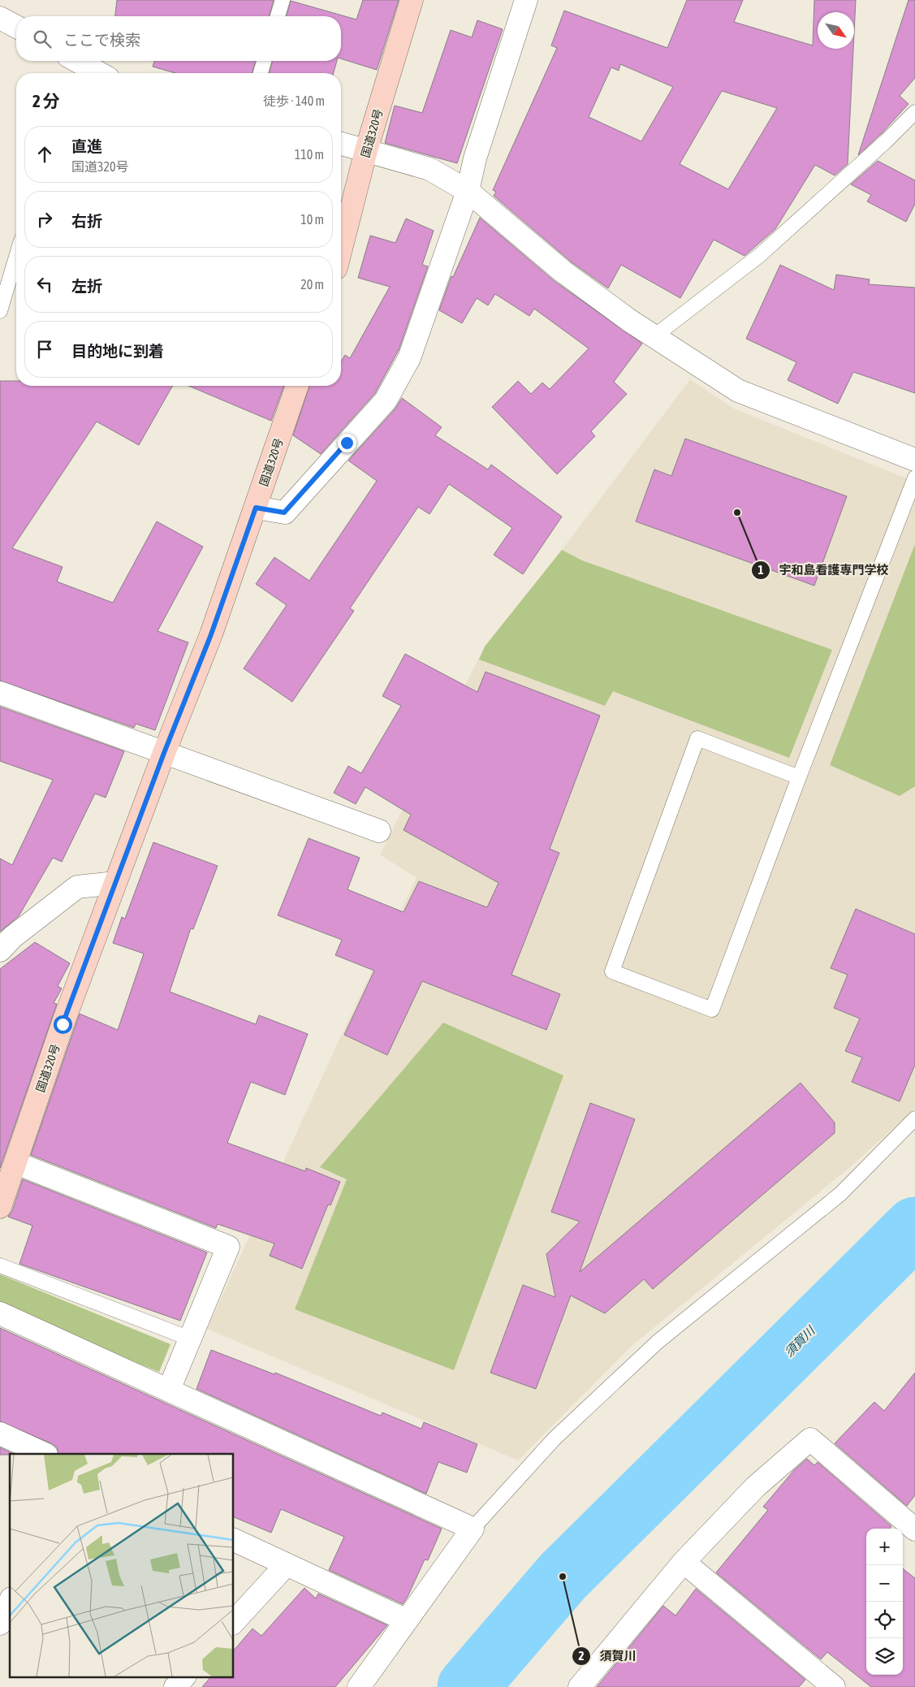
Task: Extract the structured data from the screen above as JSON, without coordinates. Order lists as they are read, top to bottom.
{
  "streets": {
    "street": ["国道320号"]
  },
  "water": ["須賀川"],
  "places": ["宇和島看護専門学校", "須賀川"],
  "north": "bottom right",
  "page": {
    "search": "ここで検索",
    "heading": ["2 分", "徒歩 · 140 m"],
    "list": [
      ["直進", "国道320号", "110 m"],
      ["右折", "10 m"],
      ["左折", "20 m"],
      "目的地に到着"
    ],
    "map_buttons": ["+", "−"]
  }
}
